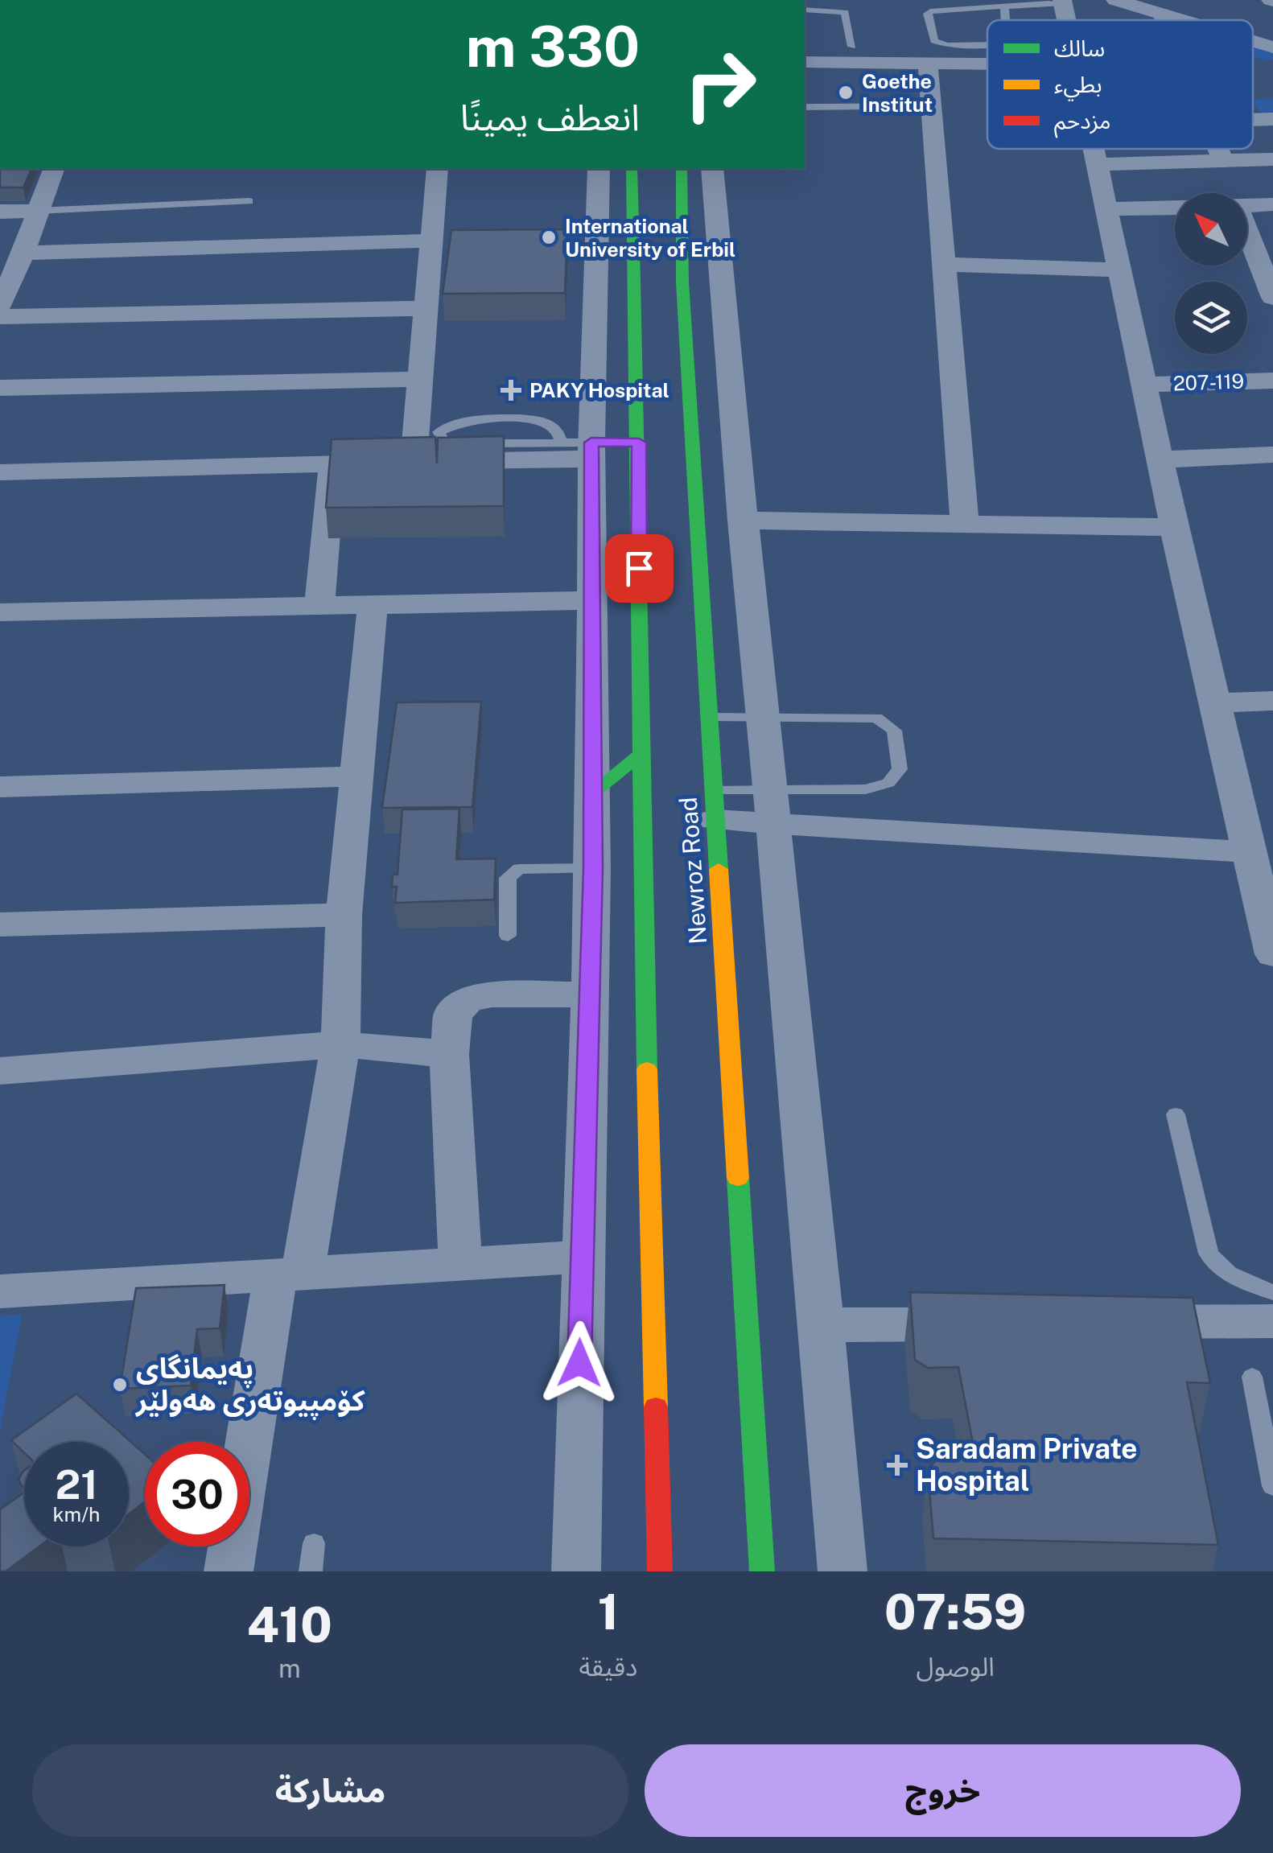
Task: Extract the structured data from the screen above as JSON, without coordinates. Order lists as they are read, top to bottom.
{
  "streets": {
    "main road": ["Newroz Road"],
    "street": ["207-119"]
  },
  "places": {
    "other": ["Goethe Institut", "International University of Erbil", "پەیمانگای کۆمپیوتەری هەولێر"],
    "health": ["PAKY Hospital", "Saradam Private Hospital"]
  },
  "legend": ["سالك", "بطيء", "مزدحم"],
  "north": "top left",
  "page": {
    "turn": ["330 m", "انعطف يمينًا"],
    "speed": "21 km/h",
    "limit": "30",
    "eta": [
      "07:59",
      "الوصول",
      "1",
      "دقيقة",
      "410",
      "m"
    ],
    "buttons": ["خروج", "مشاركة"]
  }
}
